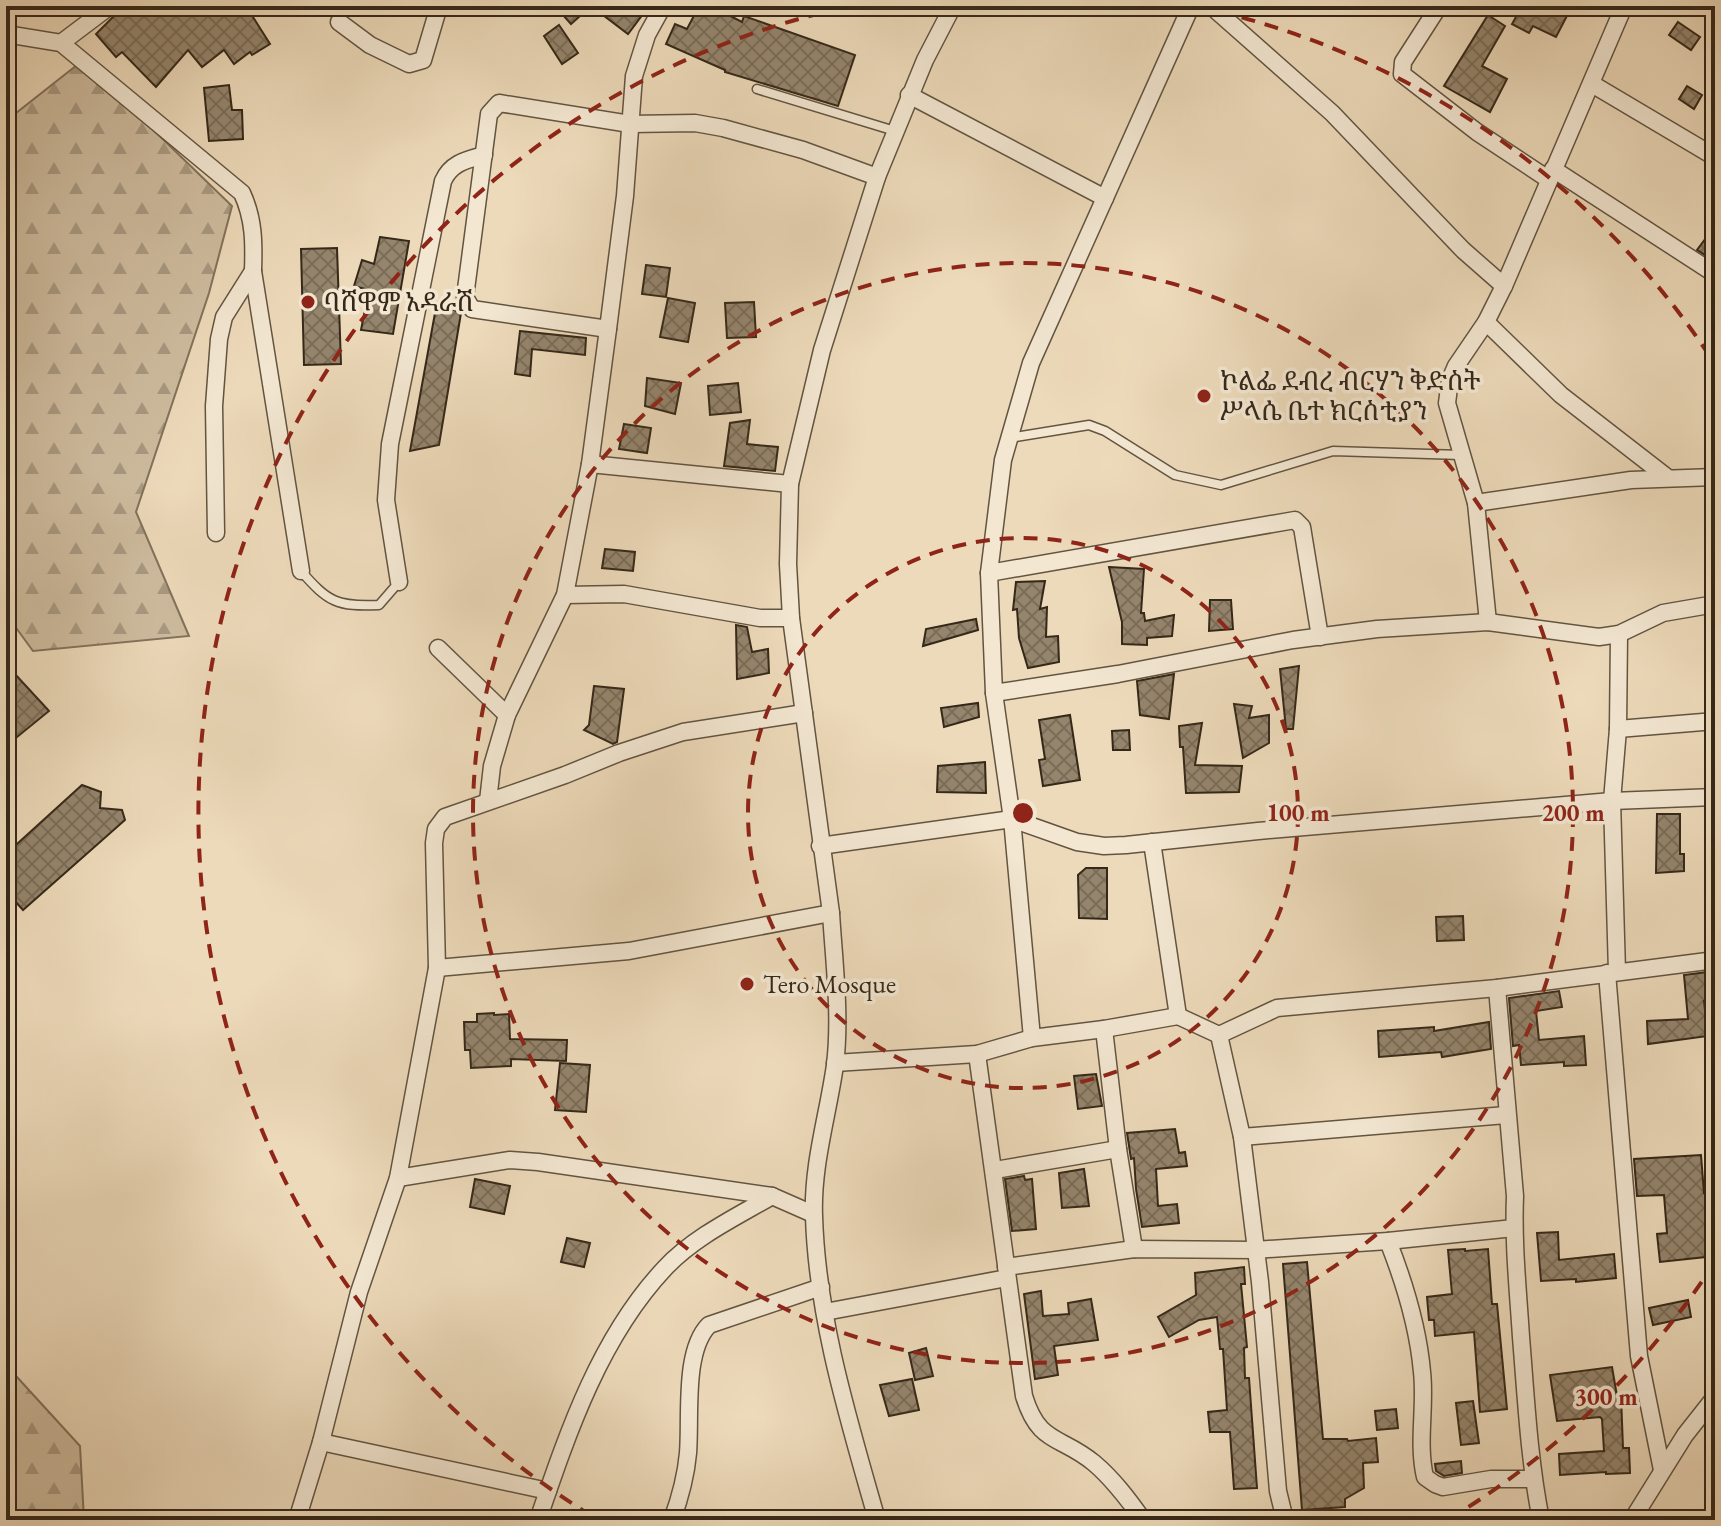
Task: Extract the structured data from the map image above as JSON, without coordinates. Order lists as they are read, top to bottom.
{
  "places": ["ባሸዋም አዳራሽ", "ኮልፌ ደብረ ብርሃን ቅድስት ሥላሴ ቤተ ክርስቲያን", "Tero Mosque"],
  "rings": ["100 m", "200 m", "300 m"]
}
